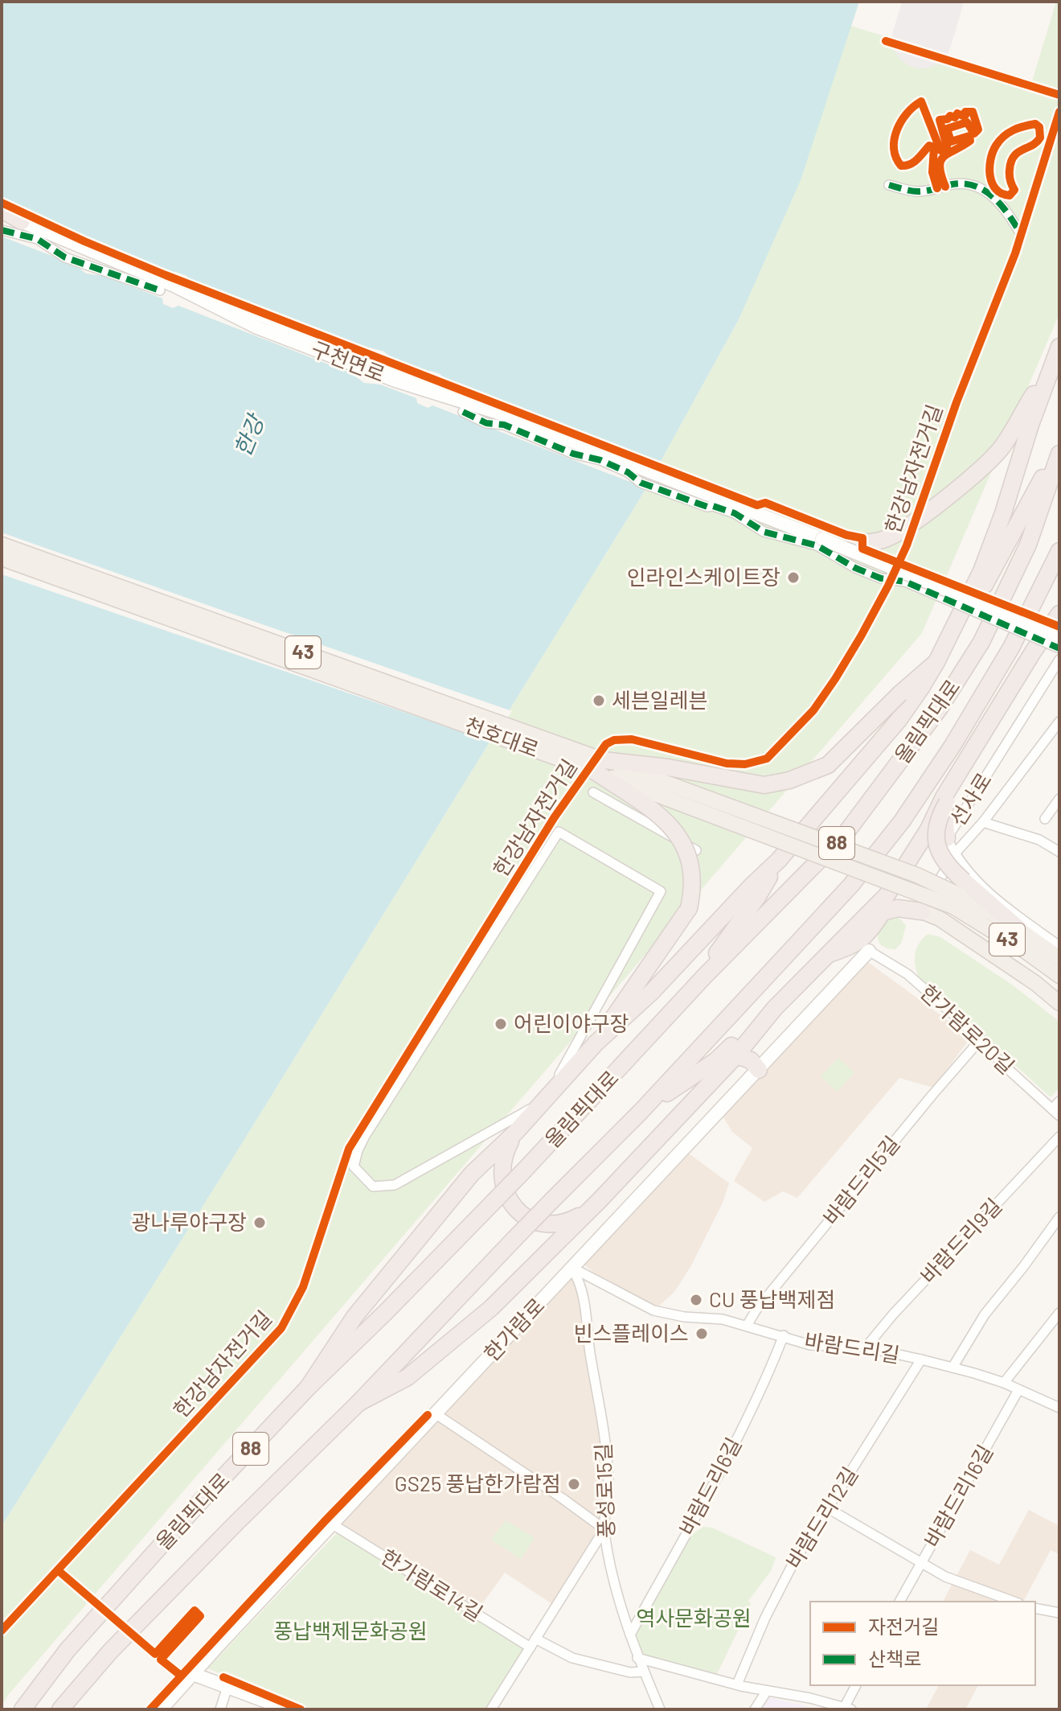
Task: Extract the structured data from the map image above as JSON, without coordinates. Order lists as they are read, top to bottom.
{
  "streets": {
    "highway": ["올림픽대로", "88"],
    "main road": ["43", "천호대로"],
    "street": [
      "구천면로",
      "선사로",
      "한가람로20길",
      "바람드리5길",
      "바람드리9길",
      "한가람로",
      "바람드리길",
      "바람드리6길",
      "풍성로15길",
      "바람드리16길",
      "바람드리12길",
      "한가람로14길"
    ],
    "cycle path": ["한강남자전거길"]
  },
  "crossings": [
    ["한가람로20길", "바람드리5길"],
    ["한가람로20길", "한가람로"],
    ["바람드리5길", "바람드리길"],
    ["바람드리9길", "바람드리길"],
    ["한가람로", "바람드리길"],
    ["한가람로", "풍성로15길"],
    ["한가람로", "한가람로14길"],
    ["바람드리길", "바람드리6길"],
    ["바람드리길", "풍성로15길"],
    ["바람드리길", "바람드리16길"],
    ["바람드리길", "바람드리12길"],
    ["바람드리6길", "풍성로15길"],
    ["풍성로15길", "한가람로14길"]
  ],
  "water": ["한강"],
  "parks": ["역사문화공원", "풍납백제문화공원"],
  "places": [
    "인라인스케이트장",
    "세븐일레븐",
    "어린이야구장",
    "광나루야구장",
    "CU 풍납백제점",
    "빈스플레이스",
    "GS25 풍납한가람점"
  ],
  "legend": ["자전거길", "산책로"]
}
